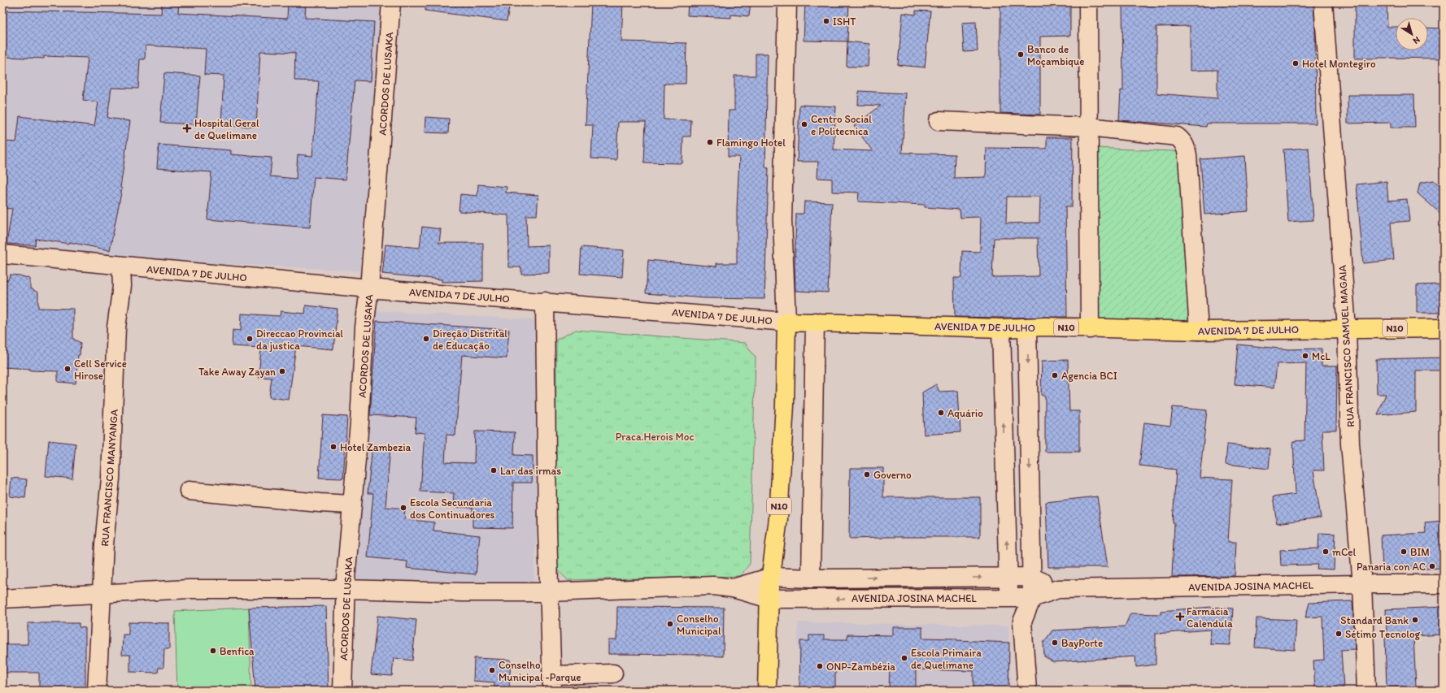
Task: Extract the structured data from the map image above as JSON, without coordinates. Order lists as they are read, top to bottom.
{
  "streets": {
    "main road": ["AVENIDA 7 DE JULHO", "N10"],
    "street": [
      "ACORDOS DE LUSAKA",
      "RUA FRANCISCO SAMUEL MAGAIA",
      "RUA FRANCISCO MANYANGA",
      "AVENIDA JOSINA MACHEL"
    ]
  },
  "crossings": [
    ["ACORDOS DE LUSAKA", "AVENIDA 7 DE JULHO"],
    ["AVENIDA 7 DE JULHO", "N10"],
    ["AVENIDA 7 DE JULHO", "RUA FRANCISCO SAMUEL MAGAIA"],
    ["AVENIDA 7 DE JULHO", "RUA FRANCISCO MANYANGA"],
    ["N10", "AVENIDA JOSINA MACHEL"],
    ["RUA FRANCISCO SAMUEL MAGAIA", "AVENIDA JOSINA MACHEL"]
  ],
  "parks": ["Praca.Herois Moc"],
  "places": {
    "other": [
      "ISHT",
      "Banco de Moçambique",
      "Hotel Montegiro",
      "Centro Social e Politecnica",
      "Flamingo Hotel",
      "Direccao Provincial da justica",
      "Direção Distrital de Educação",
      "McL",
      "Cell Service Hirose",
      "Take Away Zayan",
      "Agencia BCI",
      "Aquário",
      "Hotel Zambezia",
      "Lar das irmas",
      "Governo",
      "Escola Secundaria dos Continuadores",
      "mCel",
      "BIM",
      "Panaria con AC",
      "Standard Bank",
      "Conselho Municipal",
      "Sétimo Tecnolog",
      "BayPorte",
      "Benfica",
      "Escola Primaira de Quelimane",
      "ONP-Zambézia",
      "Conselho Municipal -Parque"
    ],
    "health": ["Hospital Geral de Quelimane", "Farmácia Calendula"]
  },
  "north": "bottom right"
}
